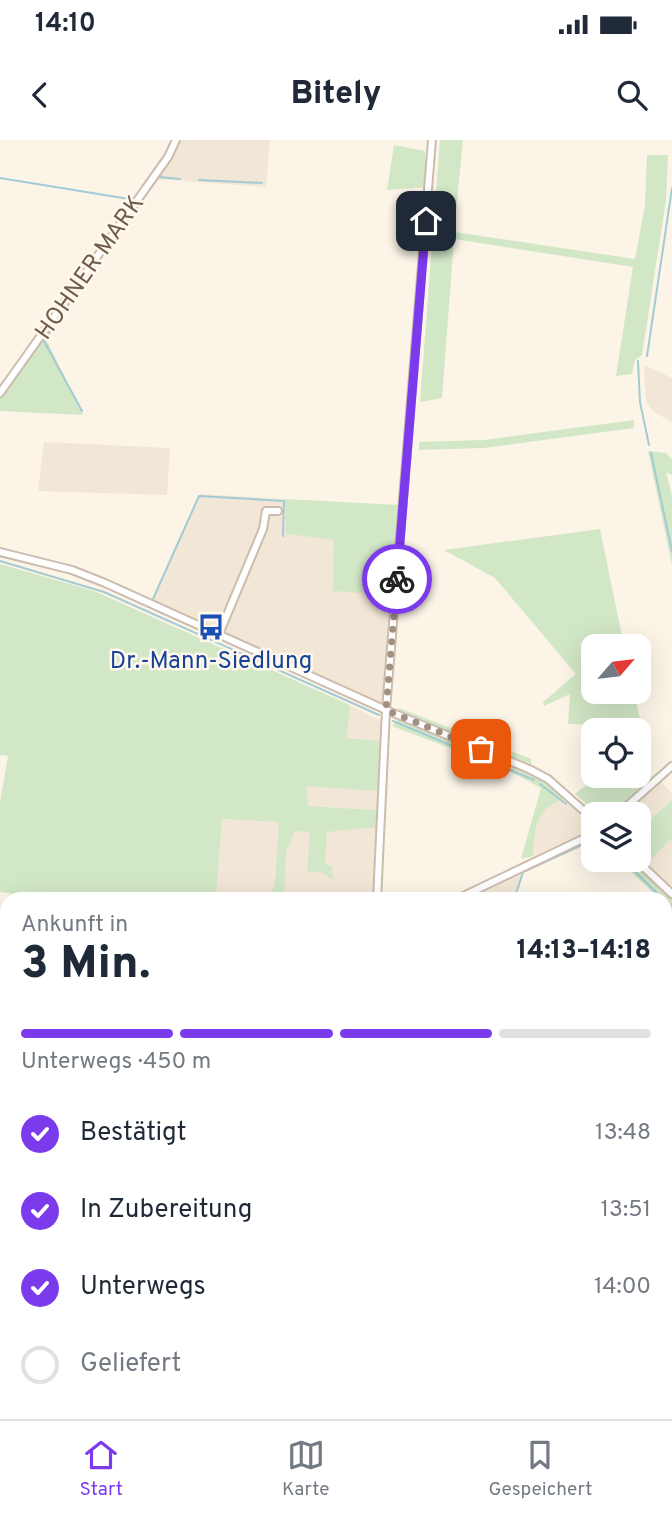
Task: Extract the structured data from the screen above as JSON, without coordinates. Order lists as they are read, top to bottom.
{
  "streets": {
    "street": ["HOHNER MARK"]
  },
  "places": {
    "bus stop": ["Dr.-Mann-Siedlung"]
  },
  "north": "top right",
  "page": {
    "status": "14:10",
    "header": "Bitely",
    "heading": ["3 Min.", "Ankunft in", "14:13–14:18"],
    "bar": "Unterwegs · 450 m",
    "list": [
      ["Bestätigt", "13:48"],
      ["In Zubereitung", "13:51"],
      ["Unterwegs", "14:00"],
      "Geliefert"
    ],
    "tabs": ["Start", "Karte", "Gespeichert"]
  }
}
